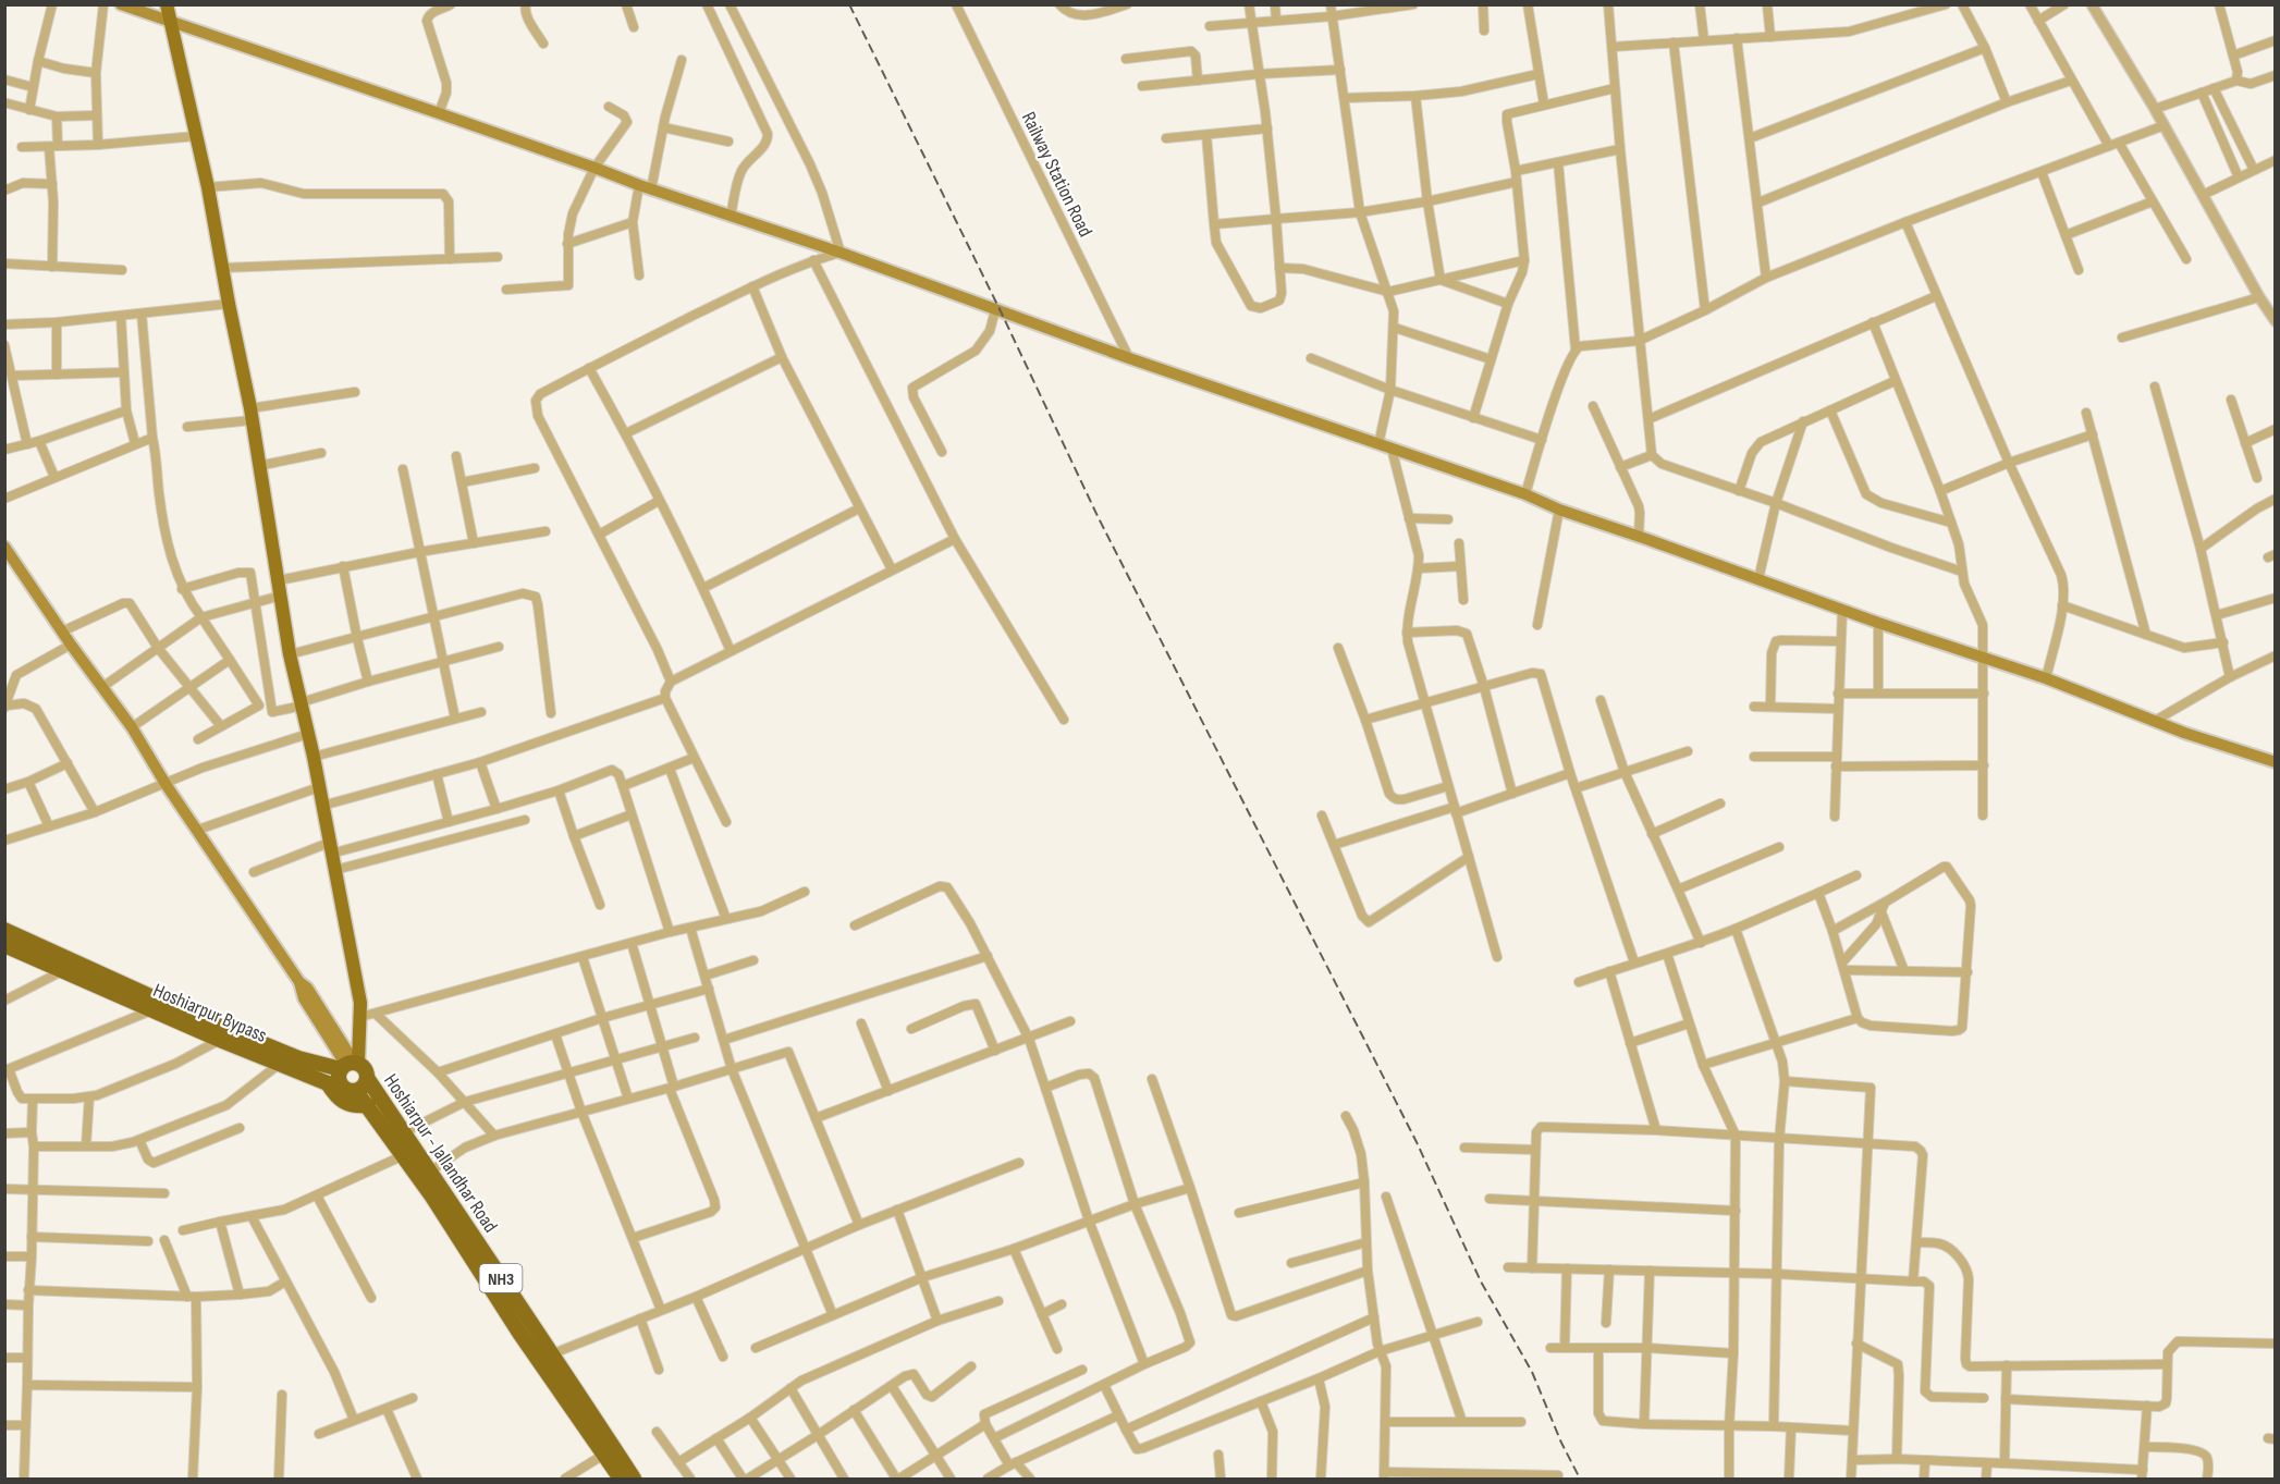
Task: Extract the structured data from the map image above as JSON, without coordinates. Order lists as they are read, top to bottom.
{
  "streets": {
    "highway": ["Hoshiarpur Bypass", "Hoshiarpur - Jallandhar Road", "NH3"],
    "street": ["Railway Station Road"]
  },
  "crossings": [
    ["Hoshiarpur Bypass", "NH3"],
    ["Hoshiarpur - Jallandhar Road", "NH3"]
  ]
}
